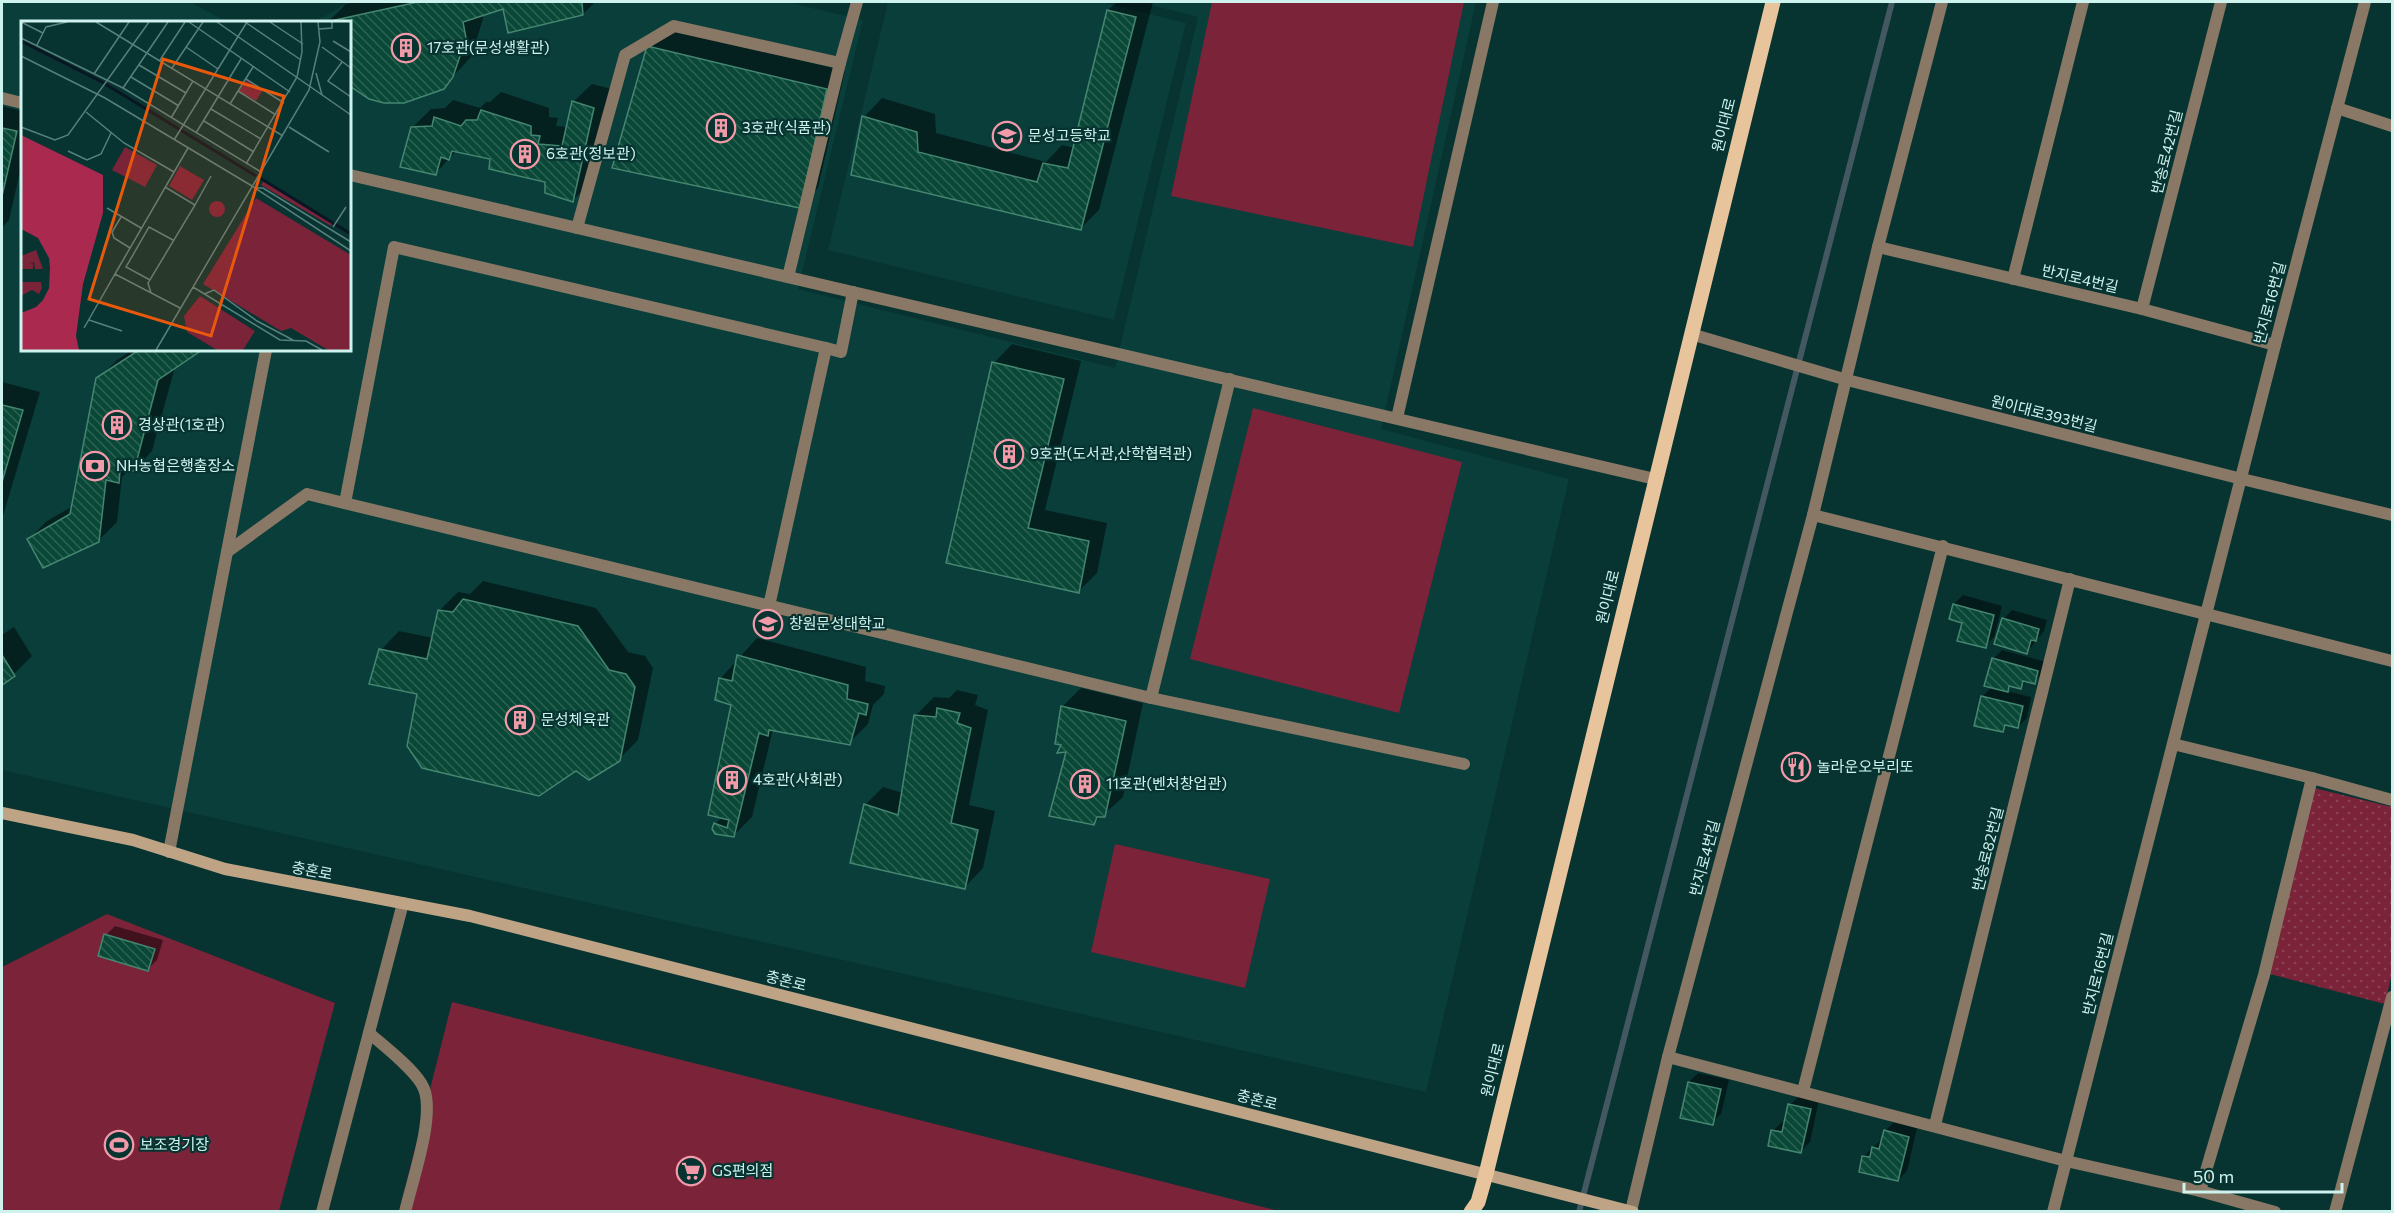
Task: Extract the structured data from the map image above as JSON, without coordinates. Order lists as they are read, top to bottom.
{
  "streets": {
    "main road": ["원이대로", "충혼로"],
    "street": [
      "반송로42번길",
      "반지로4번길",
      "반지로16번길",
      "원이대로393번길",
      "반송로82번길"
    ]
  },
  "crossings": [
    ["원이대로", "원이대로393번길"],
    ["원이대로", "충혼로"],
    ["반송로42번길", "반지로4번길"],
    ["반지로4번길", "반지로16번길"],
    ["반지로4번길", "원이대로393번길"],
    ["반지로4번길", "충혼로"],
    ["반지로16번길", "원이대로393번길"]
  ],
  "places": {
    "building": [
      "17호관(문성생활관)",
      "3호관(식품관)",
      "6호관(정보관)",
      "경상관(1호관)",
      "9호관(도서관,산학협력관)",
      "문성체육관",
      "4호관(사회관)",
      "11호관(벤처창업관)"
    ],
    "school or university": ["문성고등학교", "창원문성대학교"],
    "bank": ["NH농협은행출장소"],
    "restaurant": ["놀라운오부리또"],
    "sports": ["보조경기장"],
    "supermarket": ["GS편의점"]
  },
  "scale_bar": "50 m"
}
